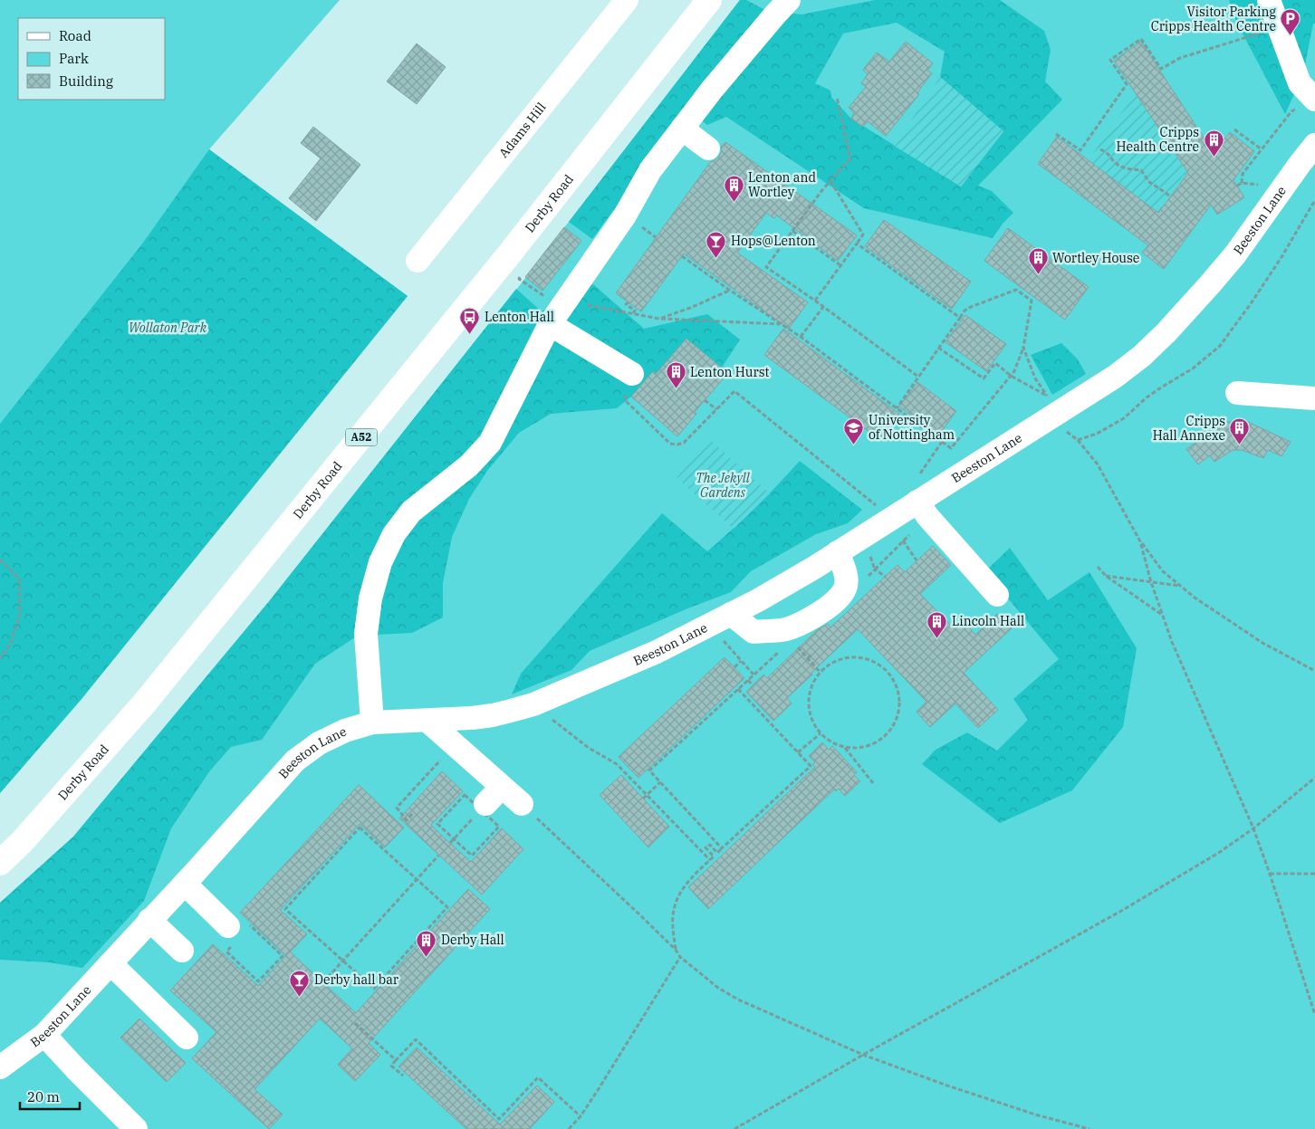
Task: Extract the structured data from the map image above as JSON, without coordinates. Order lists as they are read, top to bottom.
{
  "streets": {
    "highway": ["Derby Road", "A52"],
    "street": ["Adams Hill", "Beeston Lane"]
  },
  "parks": ["Wollaton Park", "The Jekyll Gardens"],
  "places": {
    "parking": ["Visitor Parking Cripps Health Centre"],
    "building": [
      "Cripps Health Centre",
      "Lenton and Wortley",
      "Wortley House",
      "Lenton Hurst",
      "Cripps Hall Annexe",
      "Lincoln Hall",
      "Derby Hall"
    ],
    "bar": ["Hops@Lenton", "Derby hall bar"],
    "bus stop": ["Lenton Hall"],
    "school or university": ["University of Nottingham"]
  },
  "legend": ["Road", "Park", "Building"],
  "scale_bar": "20 m"
}
